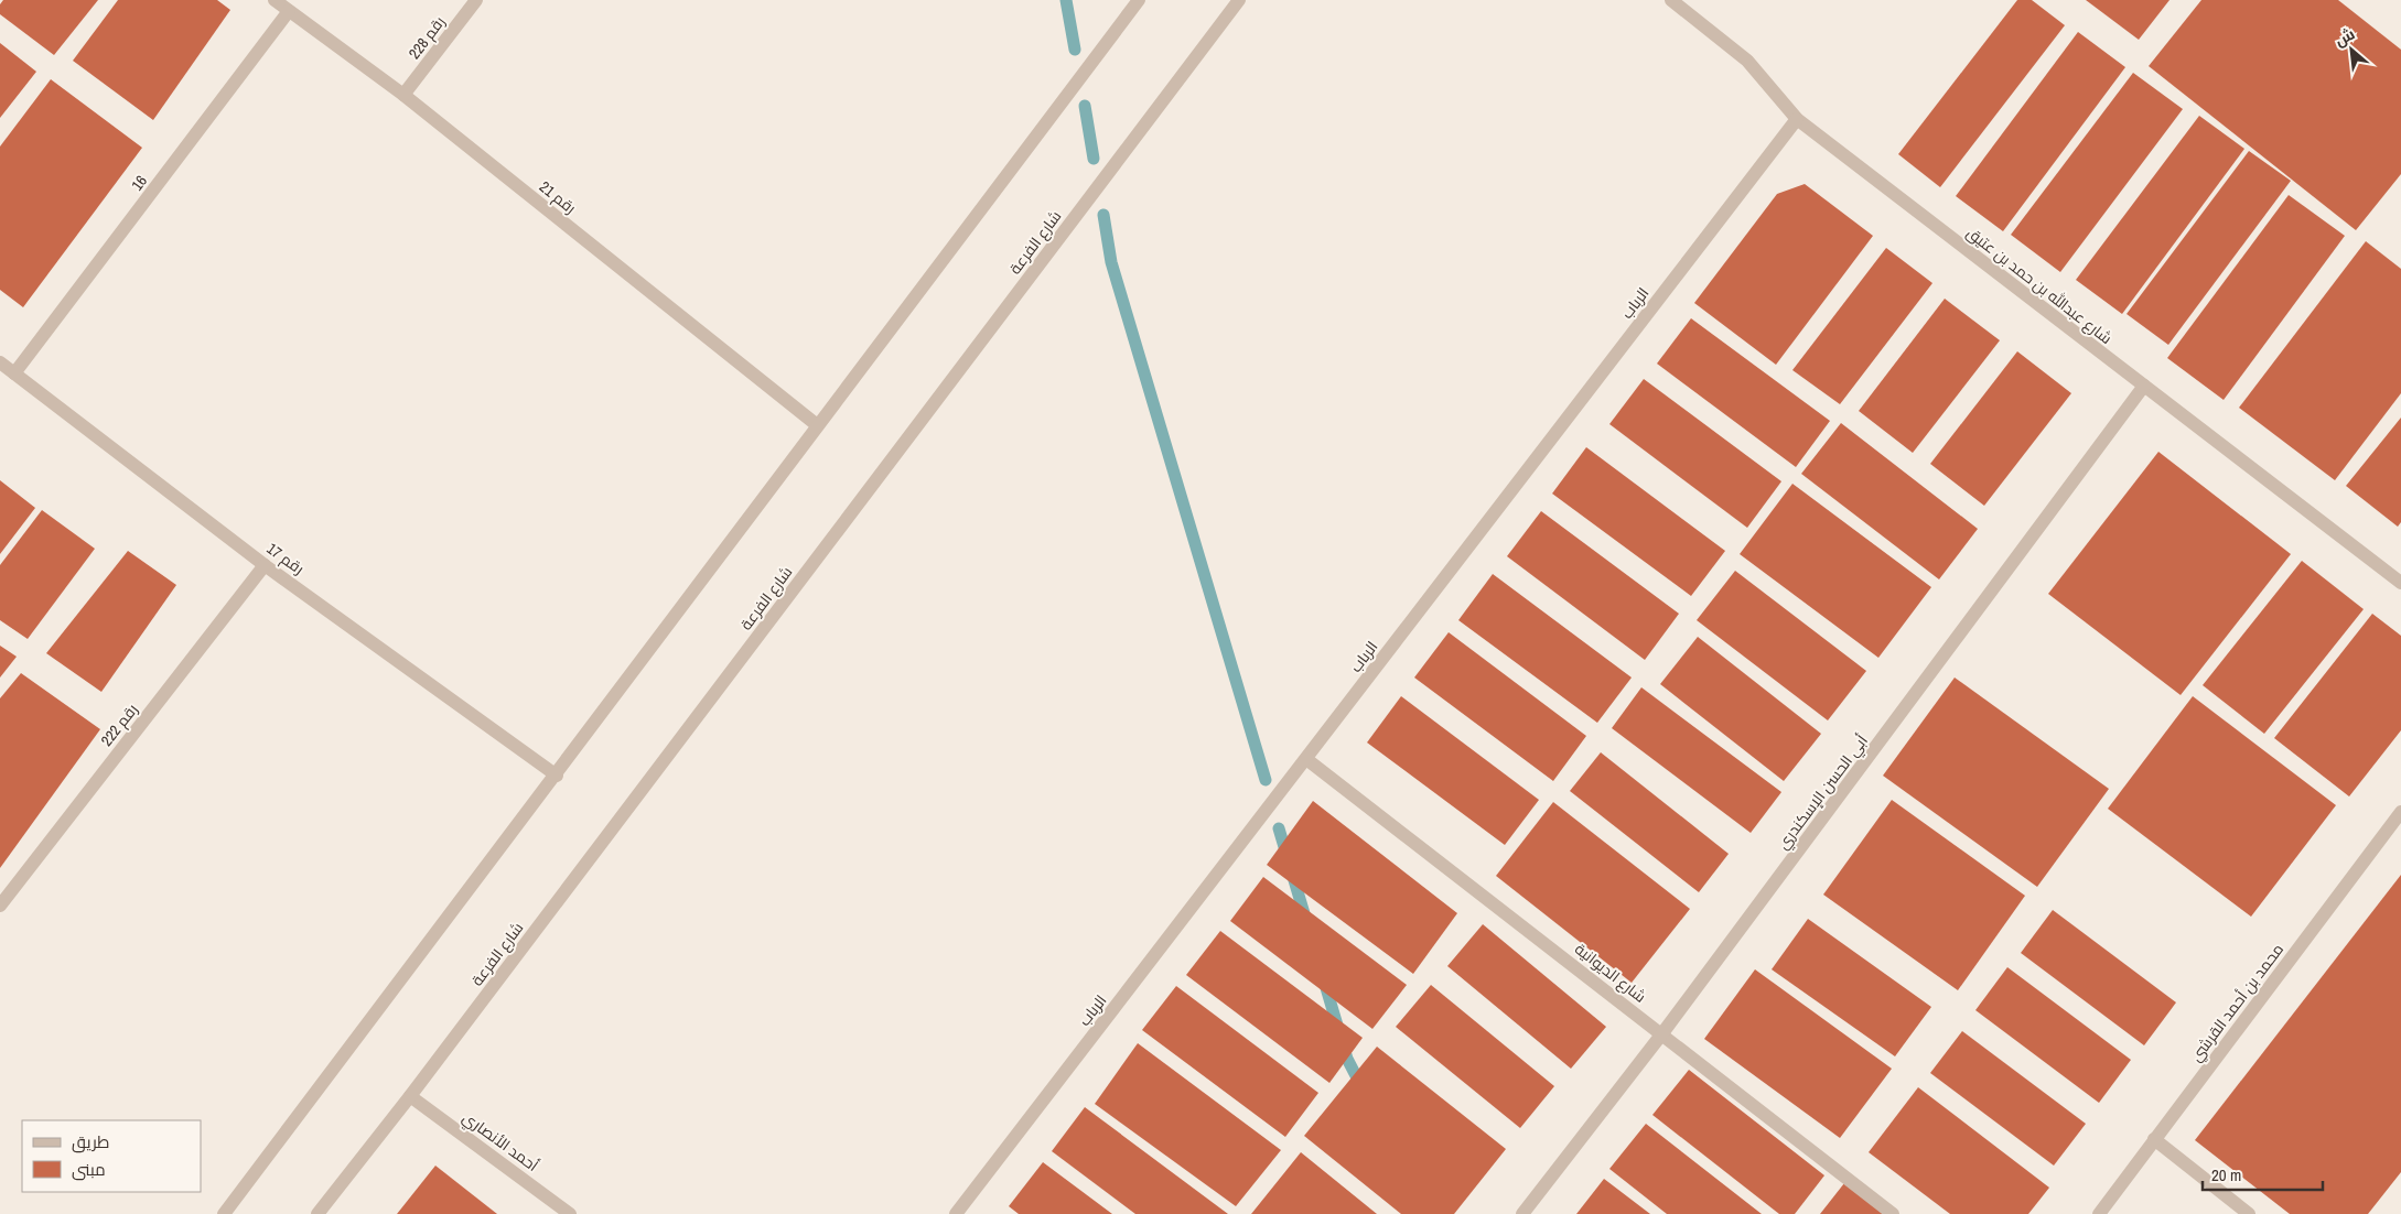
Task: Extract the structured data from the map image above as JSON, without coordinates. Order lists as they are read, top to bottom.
{
  "streets": {
    "street": [
      "رقم 228",
      "16",
      "رقم 21",
      "شارع الفرعة",
      "شارع عبدالله بن حمد بن عتيق",
      "الرباب",
      "رقم 17",
      "رقم 222",
      "أبي الحسن الإسكندري",
      "شارع الديوانية",
      "محمد بن أحمد القرشي",
      "أحمد الأنصاري"
    ]
  },
  "crossings": [
    ["رقم 228", "رقم 21"],
    ["16", "رقم 21"],
    ["16", "رقم 17"],
    ["شارع الفرعة", "أحمد الأنصاري"],
    ["شارع عبدالله بن حمد بن عتيق", "الرباب"],
    ["شارع عبدالله بن حمد بن عتيق", "أبي الحسن الإسكندري"],
    ["الرباب", "شارع الديوانية"],
    ["رقم 17", "رقم 222"],
    ["أبي الحسن الإسكندري", "شارع الديوانية"]
  ],
  "legend": ["طريق", "مبنى"],
  "scale_bar": "20 m",
  "north": "top left"
}
